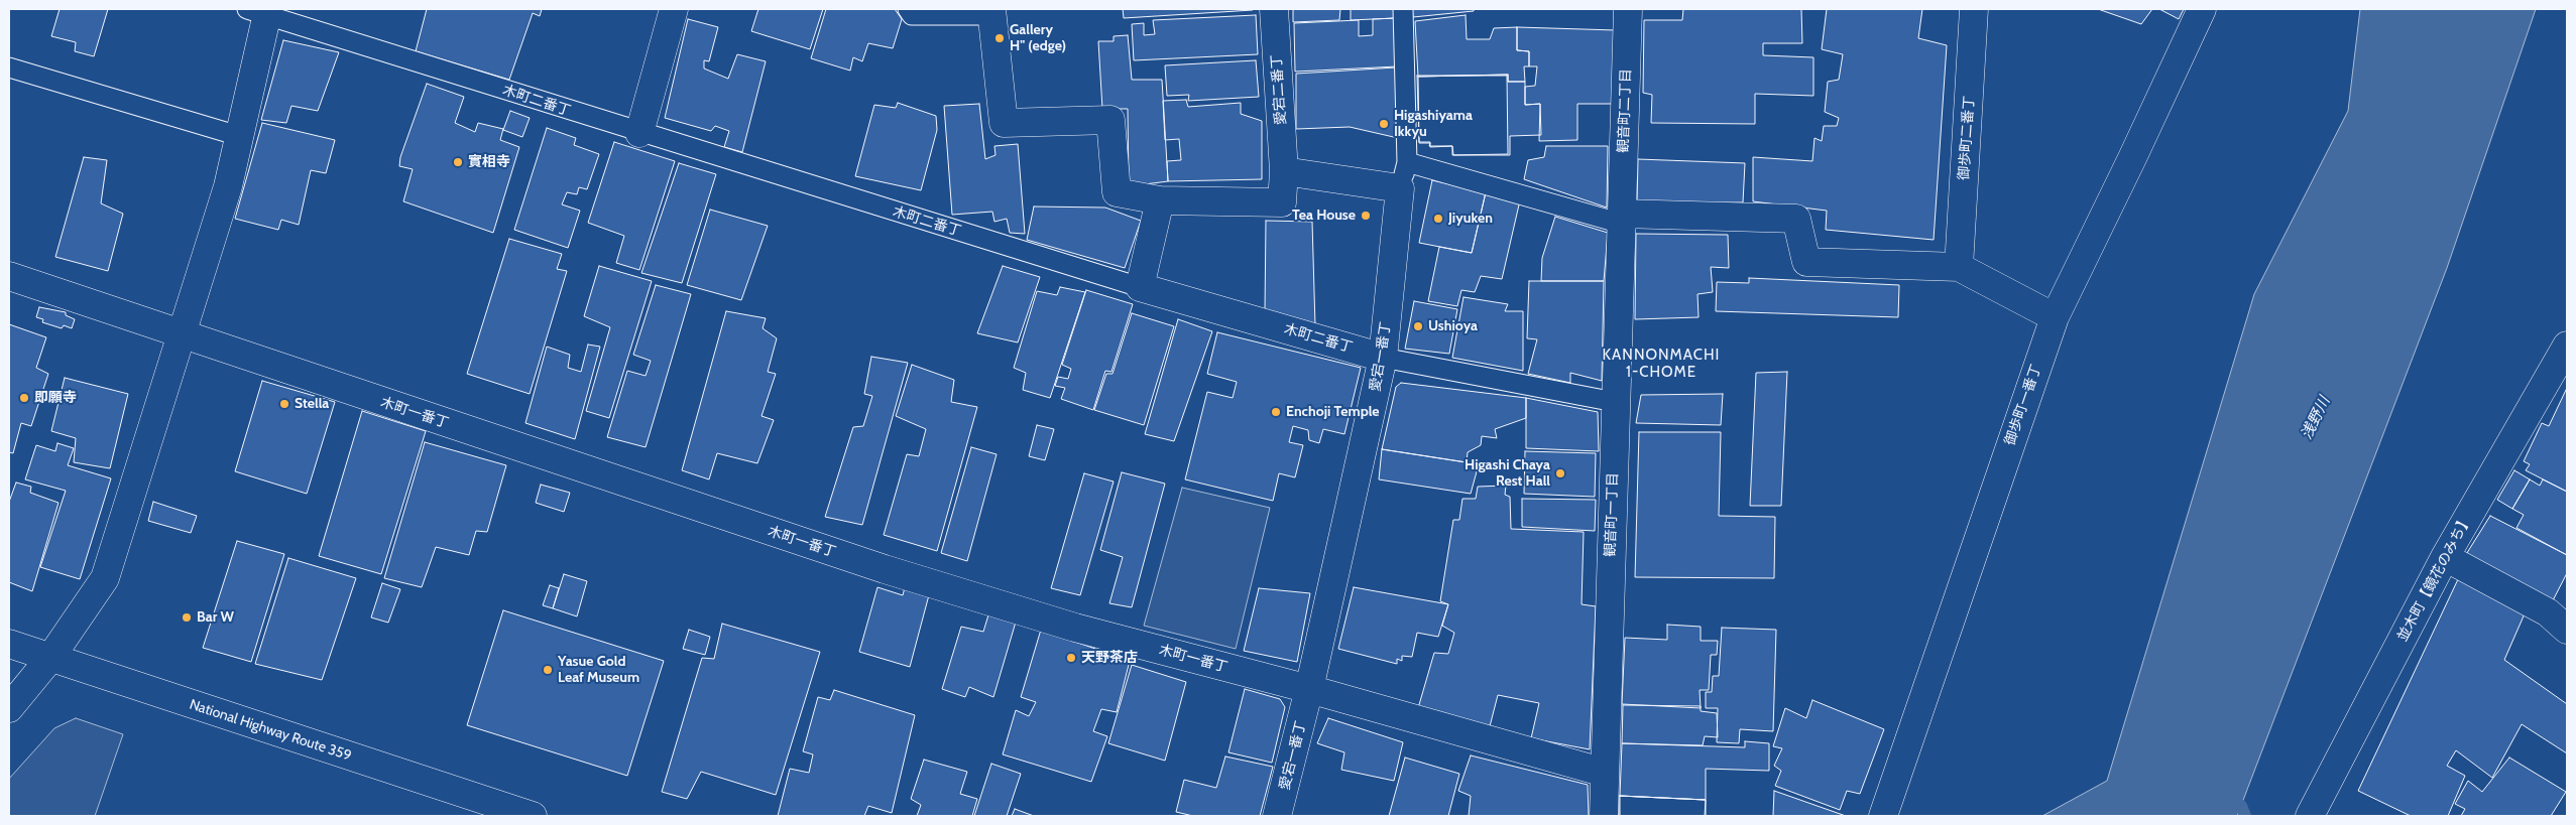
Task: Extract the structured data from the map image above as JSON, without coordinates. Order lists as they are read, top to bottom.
{
  "streets": {
    "main road": [
      "愛宕二番丁",
      "木町二番丁",
      "観音町二丁目",
      "御歩町二番丁",
      "愛宕一番丁",
      "御歩町一番丁",
      "木町一番丁",
      "観音町一丁目",
      "並木町【鏡花のみち】",
      "National Highway Route 359"
    ]
  },
  "crossings": [
    ["木町二番丁", "愛宕一番丁"],
    ["木町二番丁", "観音町一丁目"],
    ["観音町二丁目", "観音町一丁目"],
    ["愛宕一番丁", "木町一番丁"],
    ["木町一番丁", "観音町一丁目"]
  ],
  "districts": ["KANNONMACHI 1-CHOME"],
  "water": ["浅野川"],
  "places": [
    "Gallery H\" (edge)",
    "Higashiyama Ikkyu",
    "實相寺",
    "Tea House",
    "Jiyuken",
    "Ushioya",
    "即願寺",
    "Stella",
    "Enchoji Temple",
    "Higashi Chaya Rest Hall",
    "Bar W",
    "天野茶店",
    "Yasue Gold Leaf Museum"
  ]
}
